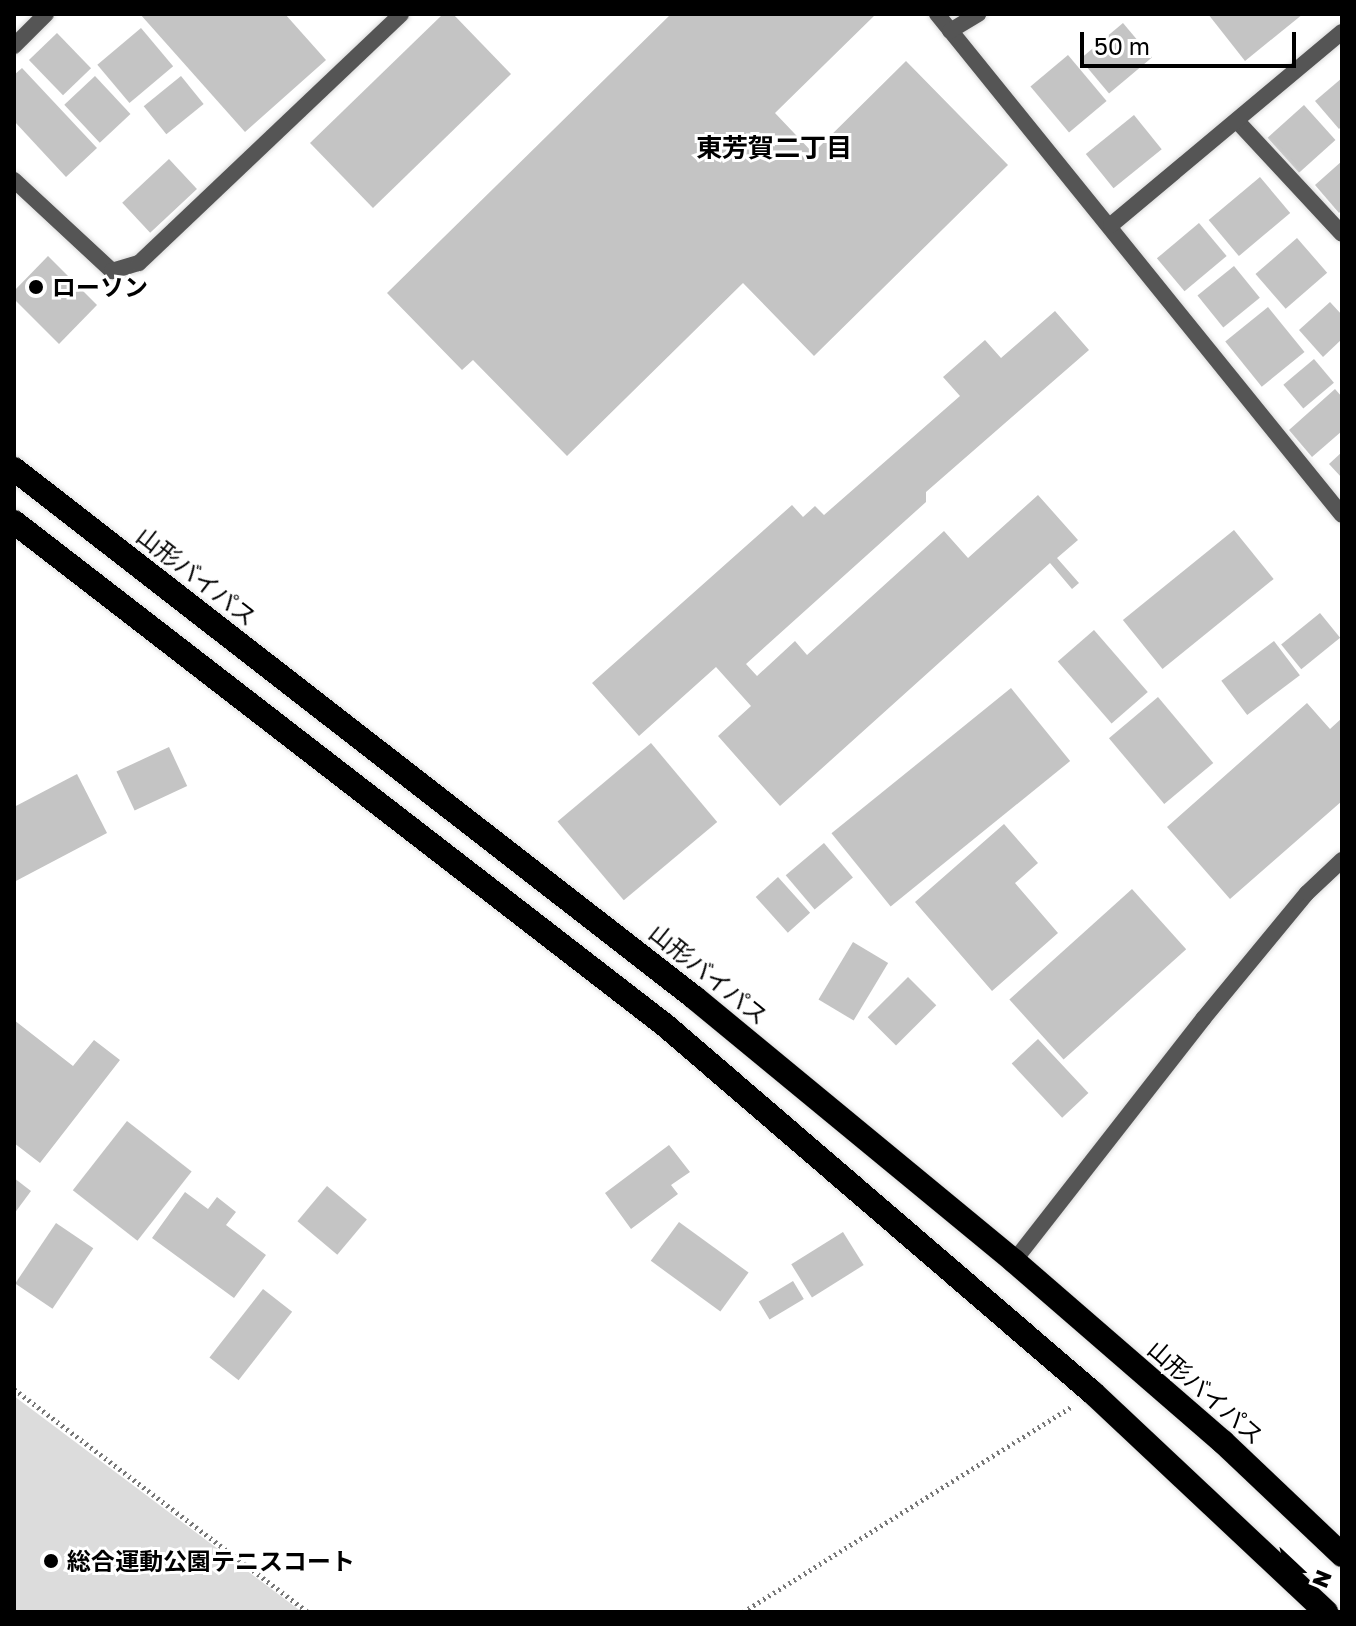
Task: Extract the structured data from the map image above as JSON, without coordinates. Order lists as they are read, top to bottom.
{
  "streets": {
    "highway": ["山形バイパス"]
  },
  "districts": ["東芳賀二丁目"],
  "places": ["ローソン", "総合運動公園テニスコート"],
  "scale_bar": "50 m",
  "north": "right"
}
